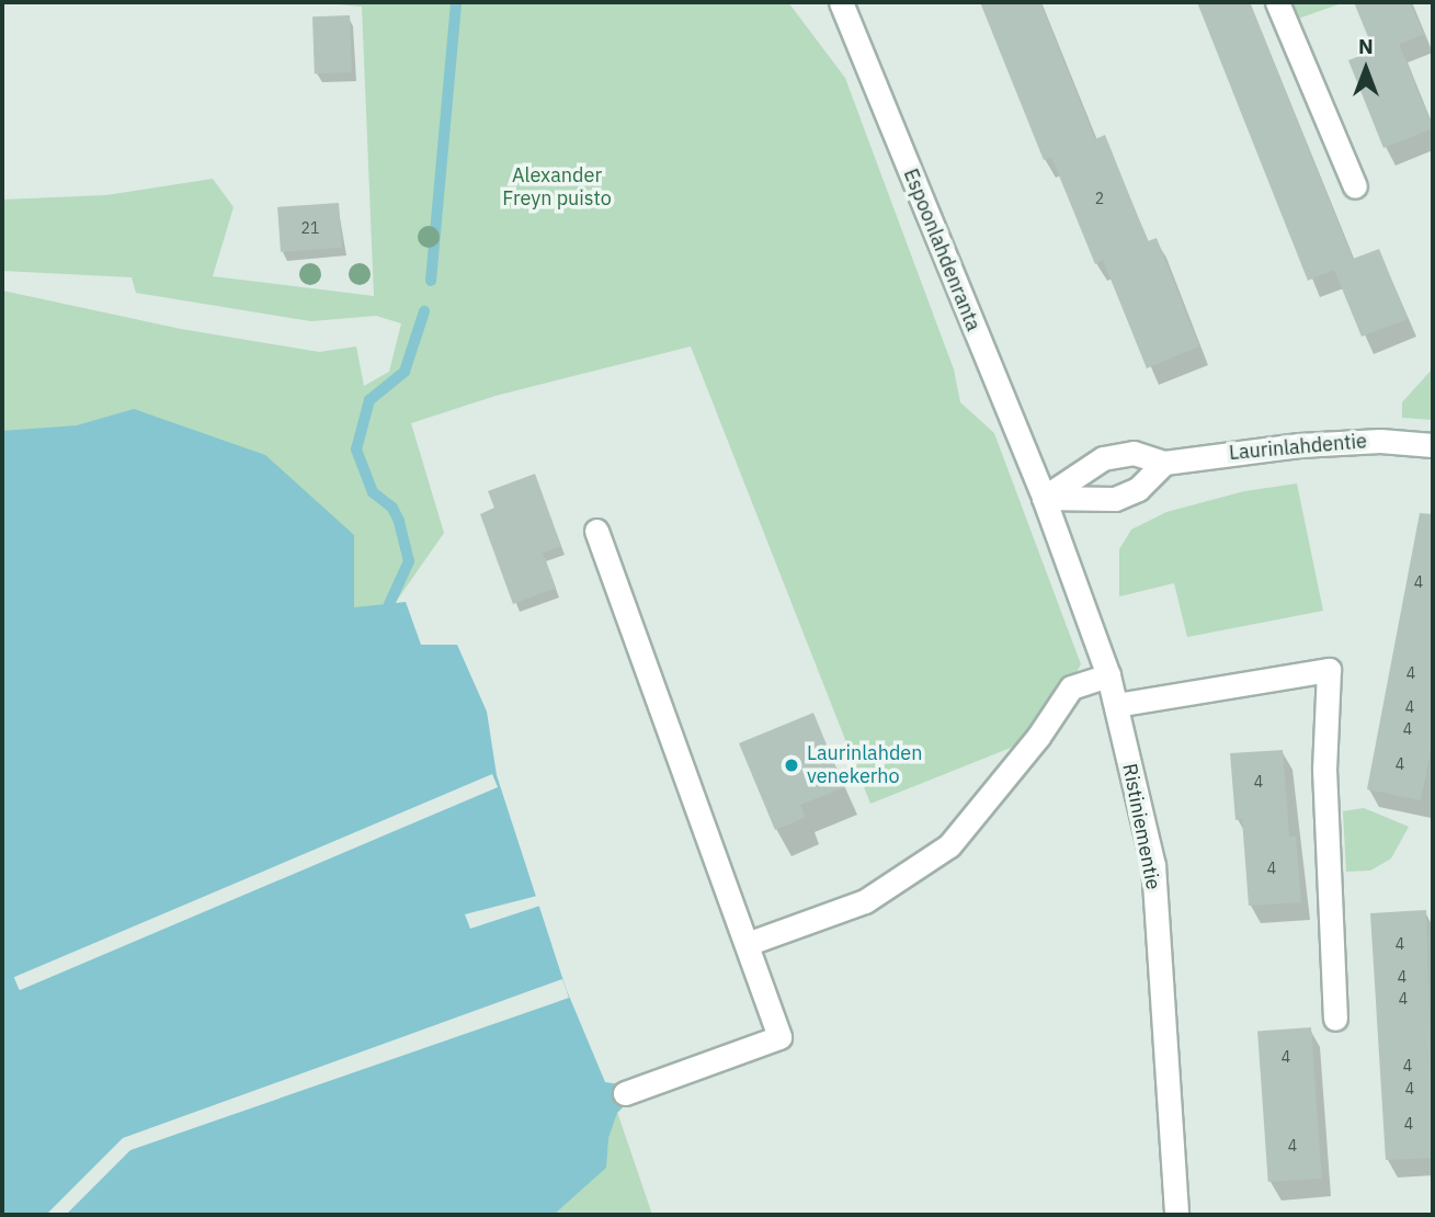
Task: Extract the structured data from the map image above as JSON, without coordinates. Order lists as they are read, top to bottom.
{
  "streets": {
    "street": ["Espoonlahdenranta", "Laurinlahdentie", "Ristiniementie"]
  },
  "crossings": [
    ["Espoonlahdenranta", "Laurinlahdentie"],
    ["Espoonlahdenranta", "Ristiniementie"],
    ["Laurinlahdentie", "Ristiniementie"]
  ],
  "parks": ["Alexander Freyn puisto"],
  "places": ["Laurinlahden venekerho"],
  "house_numbers": [
    "2",
    "21",
    "4",
    "4",
    "4",
    "4",
    "4",
    "4",
    "4",
    "4",
    "4",
    "4",
    "4",
    "4",
    "4",
    "4",
    "4"
  ],
  "north": "top"
}
